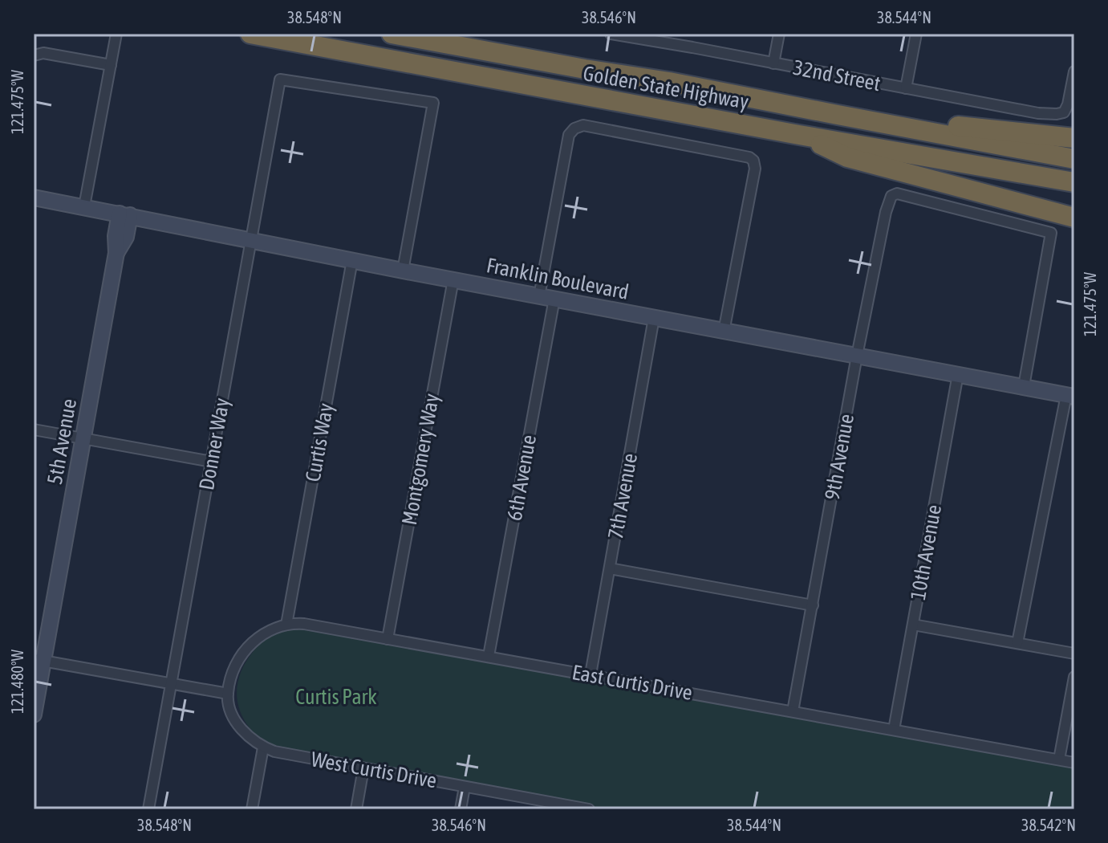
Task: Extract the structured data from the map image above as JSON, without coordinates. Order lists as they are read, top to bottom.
{
  "streets": {
    "highway": ["Golden State Highway"],
    "main road": ["Franklin Boulevard", "5th Avenue"],
    "street": [
      "32nd Street",
      "Curtis Way",
      "Donner Way",
      "9th Avenue",
      "Montgomery Way",
      "6th Avenue",
      "7th Avenue",
      "10th Avenue",
      "East Curtis Drive",
      "West Curtis Drive"
    ]
  },
  "crossings": [
    ["Franklin Boulevard", "5th Avenue"],
    ["Franklin Boulevard", "Curtis Way"],
    ["Franklin Boulevard", "Donner Way"],
    ["Franklin Boulevard", "9th Avenue"],
    ["Franklin Boulevard", "Montgomery Way"],
    ["Franklin Boulevard", "6th Avenue"],
    ["Franklin Boulevard", "7th Avenue"],
    ["Franklin Boulevard", "10th Avenue"],
    ["Curtis Way", "East Curtis Drive"],
    ["9th Avenue", "East Curtis Drive"],
    ["Montgomery Way", "East Curtis Drive"],
    ["6th Avenue", "East Curtis Drive"],
    ["7th Avenue", "East Curtis Drive"],
    ["10th Avenue", "East Curtis Drive"],
    ["East Curtis Drive", "West Curtis Drive"]
  ],
  "parks": ["Curtis Park"],
  "coordinates": [
    "38.548°N",
    "38.546°N",
    "38.544°N",
    "121.475°W",
    "121.480°W",
    "38.542°N"
  ]
}
